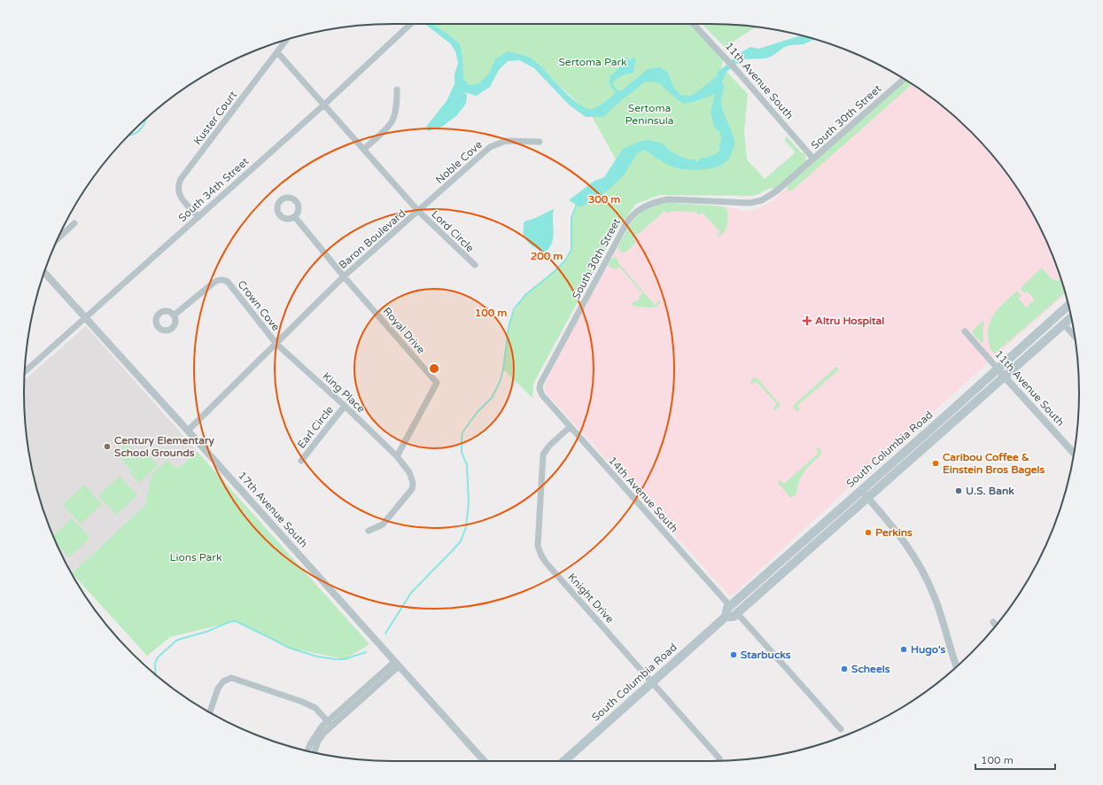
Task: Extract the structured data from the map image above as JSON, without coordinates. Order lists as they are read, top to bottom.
{
  "streets": {
    "main road": ["South Columbia Road"],
    "street": [
      "11th Avenue South",
      "South 30th Street",
      "Kuster Court",
      "Noble Cove",
      "South 34th Street",
      "Lord Circle",
      "Baron Boulevard",
      "Crown Cove",
      "Royal Drive",
      "King Place",
      "Earl Circle",
      "14th Avenue South",
      "17th Avenue South",
      "Knight Drive"
    ]
  },
  "crossings": [
    ["11th Avenue South", "South 30th Street"],
    ["11th Avenue South", "South Columbia Road"],
    ["South 30th Street", "14th Avenue South"],
    ["Kuster Court", "South 34th Street"],
    ["Kuster Court", "Baron Boulevard"],
    ["Noble Cove", "Lord Circle"],
    ["Noble Cove", "Baron Boulevard"],
    ["South 34th Street", "Baron Boulevard"],
    ["South 34th Street", "17th Avenue South"],
    ["Lord Circle", "Baron Boulevard"],
    ["Baron Boulevard", "Crown Cove"],
    ["Baron Boulevard", "Royal Drive"],
    ["Baron Boulevard", "King Place"],
    ["Baron Boulevard", "17th Avenue South"],
    ["Crown Cove", "King Place"],
    ["Royal Drive", "King Place"],
    ["King Place", "Earl Circle"],
    ["South Columbia Road", "14th Avenue South"],
    ["South Columbia Road", "Knight Drive"],
    ["14th Avenue South", "Knight Drive"]
  ],
  "parks": ["Sertoma Park", "Sertoma Peninsula", "Lions Park"],
  "places": {
    "health": ["Altru Hospital"],
    "other": [
      "Century Elementary School Grounds",
      "Caribou Coffee & Einstein Bros Bagels",
      "U.S. Bank",
      "Perkins",
      "Hugo's",
      "Starbucks",
      "Scheels"
    ]
  },
  "scale_bar": "100 m",
  "rings": ["300 m", "200 m", "100 m"]
}
